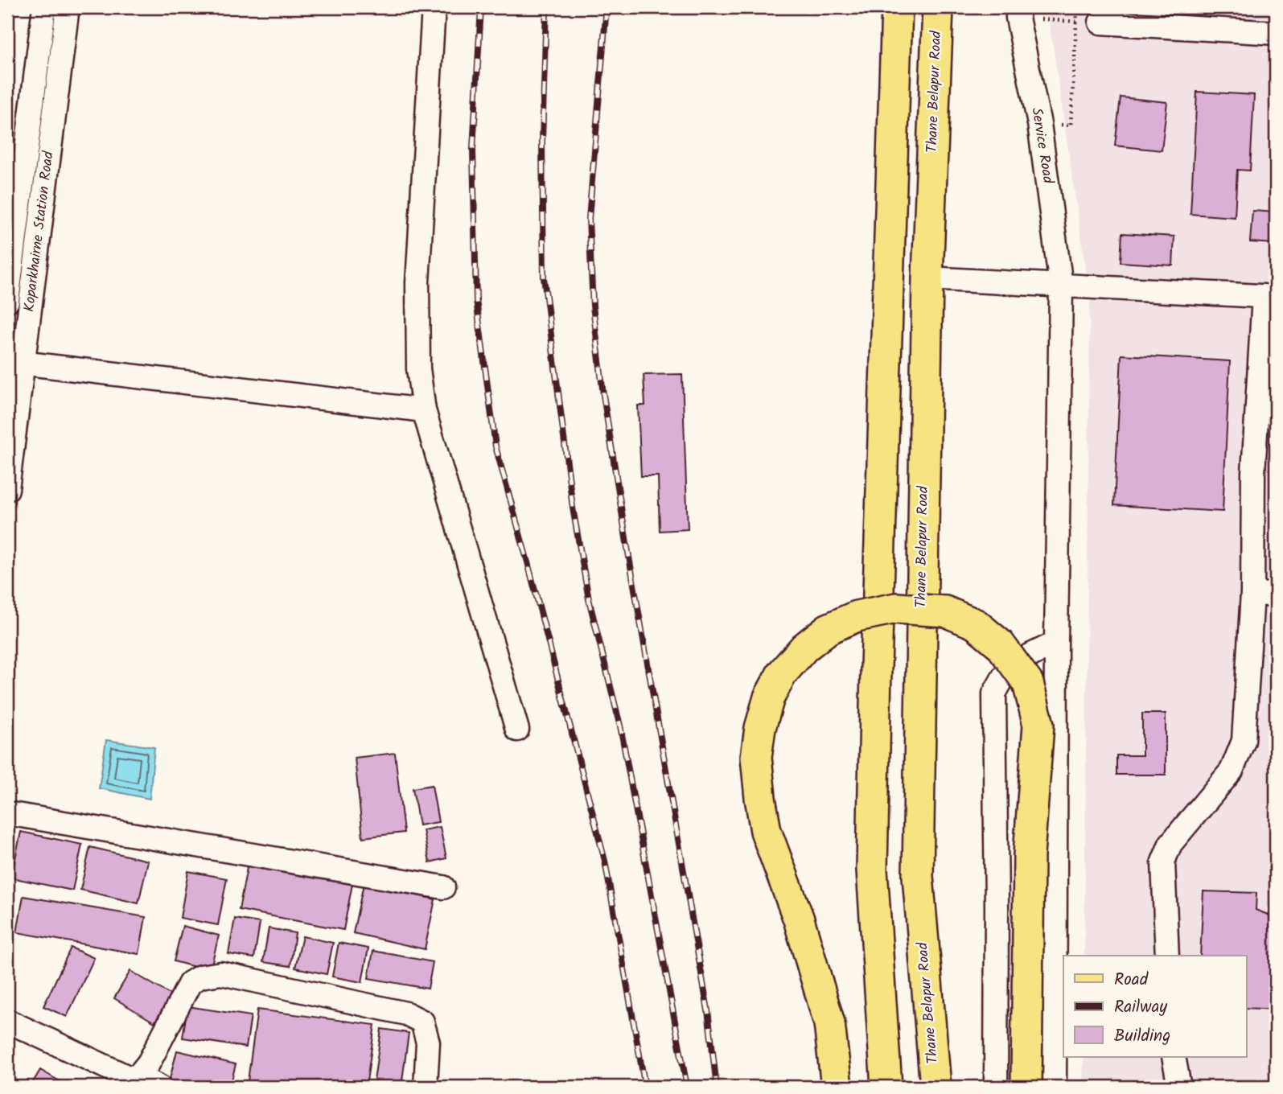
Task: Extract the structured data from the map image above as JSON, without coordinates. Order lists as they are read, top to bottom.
{
  "streets": {
    "main road": ["Thane Belapur Road"],
    "street": ["Service Road", "Koparkhairne Station Road"]
  },
  "legend": ["Road", "Railway", "Building"]
}
